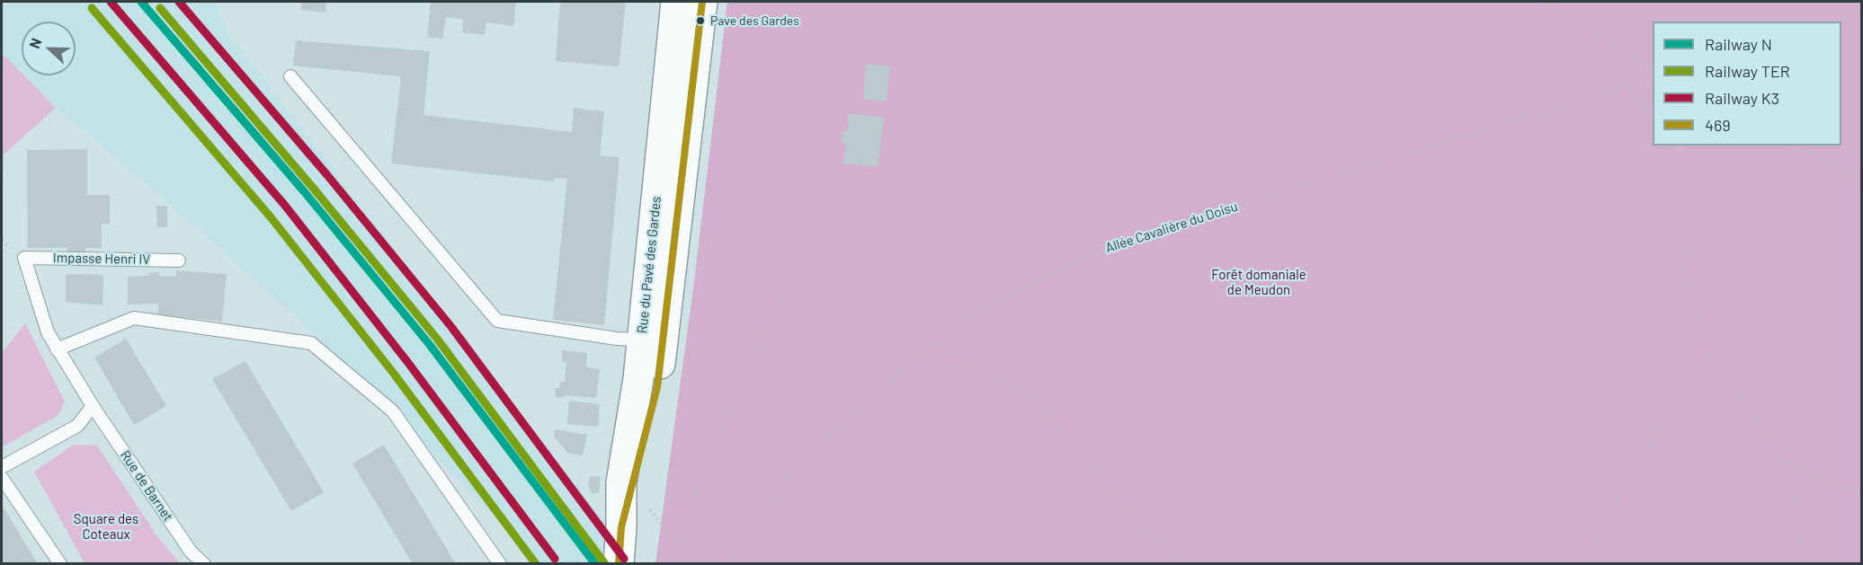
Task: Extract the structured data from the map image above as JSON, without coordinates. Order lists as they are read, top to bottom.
{
  "streets": {
    "main road": ["Rue du Pavé des Gardes"],
    "lane": ["Impasse Henri IV", "Rue de Barnet"],
    "path": ["Allée Cavalière du Doisu"]
  },
  "crossings": [
    ["Impasse Henri IV", "Rue de Barnet"]
  ],
  "parks": ["Forêt domaniale de Meudon", "Square des Coteaux"],
  "places": ["Pave des Gardes"],
  "lines": [
    "rail line N",
    "rail line K3",
    "transit line 469",
    "rail line TER"
  ],
  "legend": [
    "Railway N",
    "Railway TER",
    "Railway K3",
    "469"
  ],
  "north": "left"
}
